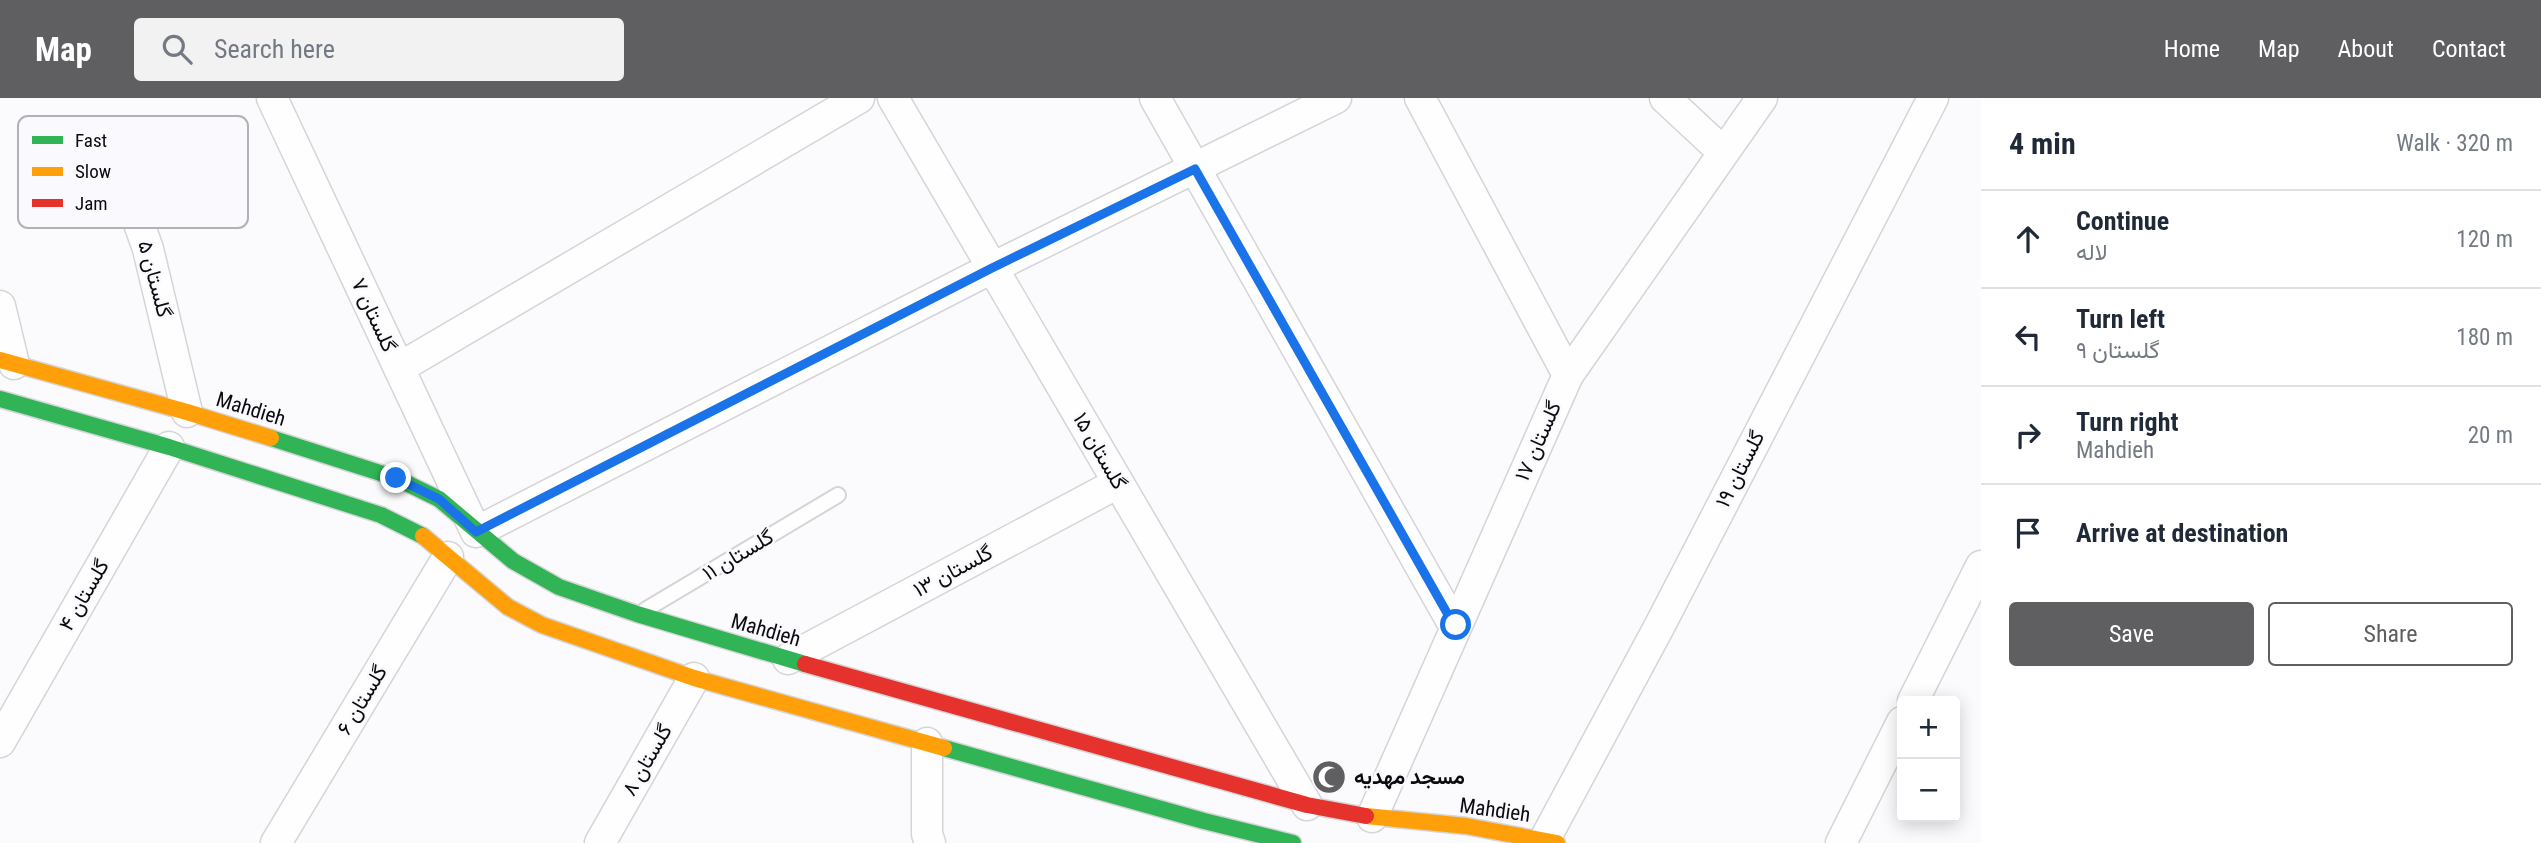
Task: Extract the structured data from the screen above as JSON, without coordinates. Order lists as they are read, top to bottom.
{
  "streets": {
    "main road": ["Mahdieh"],
    "street": [
      "گلستان ۵",
      "گلستان ۷",
      "گلستان ۱۷",
      "گلستان ۱۵",
      "گلستان ۱۹",
      "گلستان ۱۳",
      "گلستان ۴",
      "گلستان ۶",
      "گلستان ۸"
    ],
    "lane": ["گلستان ۱۱"]
  },
  "crossings": [
    ["گلستان ۵", "Mahdieh"],
    ["گلستان ۷", "Mahdieh"],
    ["گلستان ۷", "گلستان ۶"],
    ["Mahdieh", "گلستان ۱۷"],
    ["Mahdieh", "گلستان ۱۵"],
    ["Mahdieh", "گلستان ۱۹"],
    ["Mahdieh", "گلستان ۱۱"],
    ["Mahdieh", "گلستان ۱۳"],
    ["Mahdieh", "گلستان ۴"],
    ["Mahdieh", "گلستان ۶"],
    ["Mahdieh", "گلستان ۸"],
    ["گلستان ۱۵", "گلستان ۱۳"]
  ],
  "places": {
    "mosque": ["مسجد مهدیه"]
  },
  "legend": ["Fast", "Slow", "Jam"],
  "page": {
    "header": "Map",
    "search": "Search here",
    "nav": [
      "Home",
      "Map",
      "About",
      "Contact"
    ],
    "heading": ["4 min", "Walk · 320 m"],
    "list": [
      ["Continue", "لاله", "120 m"],
      ["Turn left", "گلستان ۹", "180 m"],
      ["Turn right", "Mahdieh", "20 m"],
      "Arrive at destination"
    ],
    "buttons": ["Save", "Share"],
    "map_buttons": ["+", "−"]
  }
}
